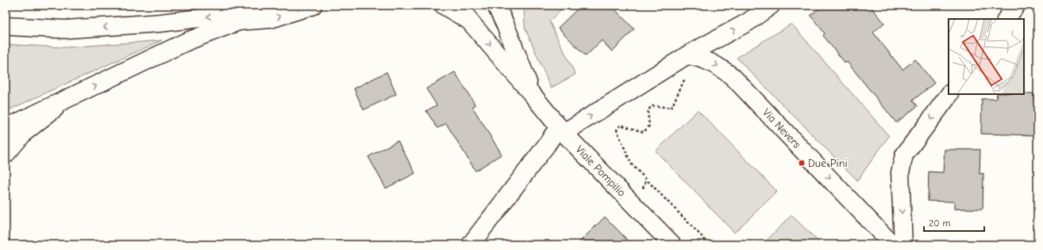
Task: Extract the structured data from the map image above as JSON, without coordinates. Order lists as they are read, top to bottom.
{
  "streets": {
    "street": ["Via Nevers", "Viale Pompilio"]
  },
  "one_way": ["Via Nevers"],
  "places": {
    "transit": ["Due Pini"]
  },
  "scale_bar": "20 m"
}
